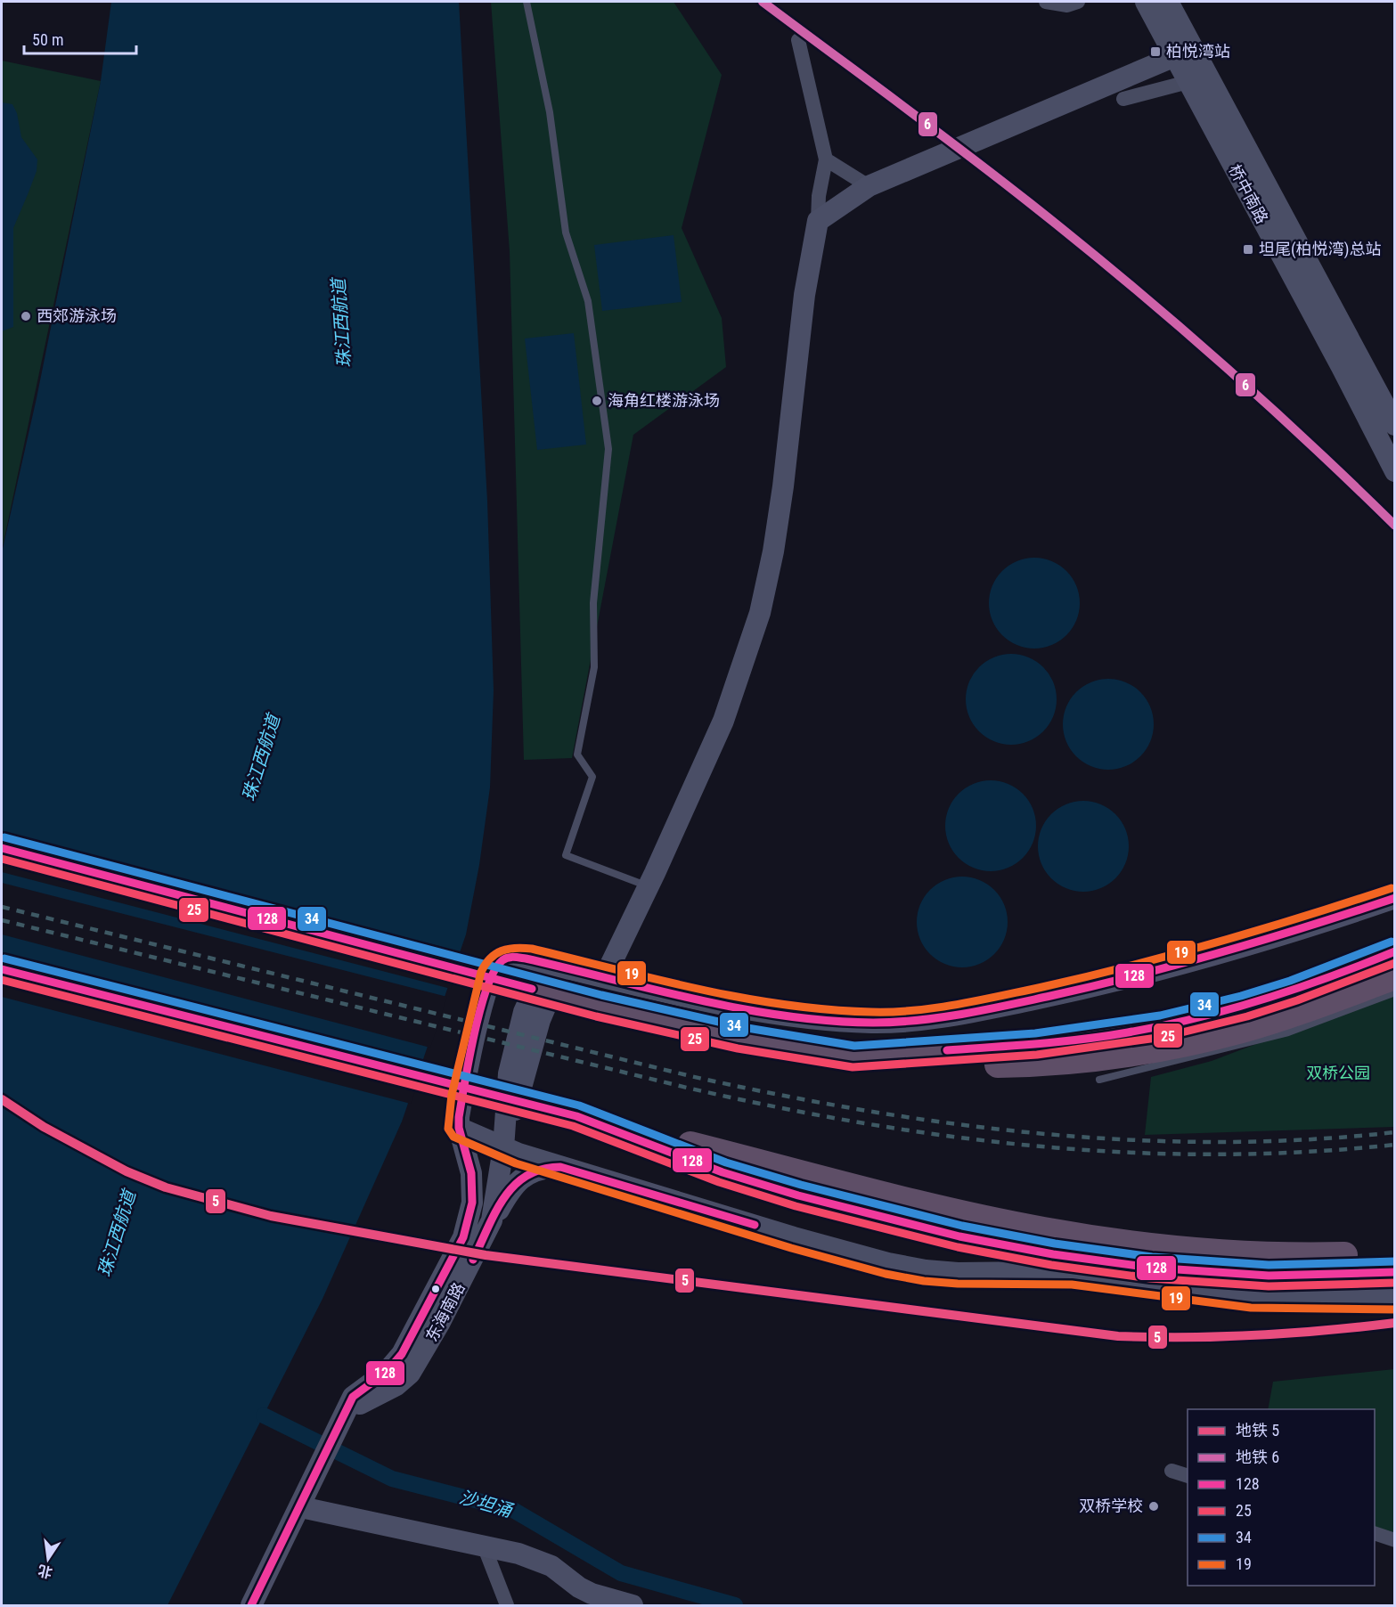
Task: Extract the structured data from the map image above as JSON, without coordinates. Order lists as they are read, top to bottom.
{
  "streets": {
    "street": ["桥中南路", "东海南路"]
  },
  "water": ["珠江西航道", "沙坦涌"],
  "parks": ["双桥公园"],
  "places": {
    "transit": ["柏悦湾站", "坦尾(柏悦湾)总站"],
    "other": ["西郊游泳场", "海角红楼游泳场", "双桥学校"]
  },
  "lines": [
    "metro line 6",
    "transit line 34",
    "transit line 128",
    "transit line 25",
    "transit line 19",
    "metro line 5"
  ],
  "legend": [
    "地铁 5",
    "地铁 6",
    "128",
    "25",
    "34",
    "19"
  ],
  "scale_bar": "50 m",
  "north": "bottom"
}
